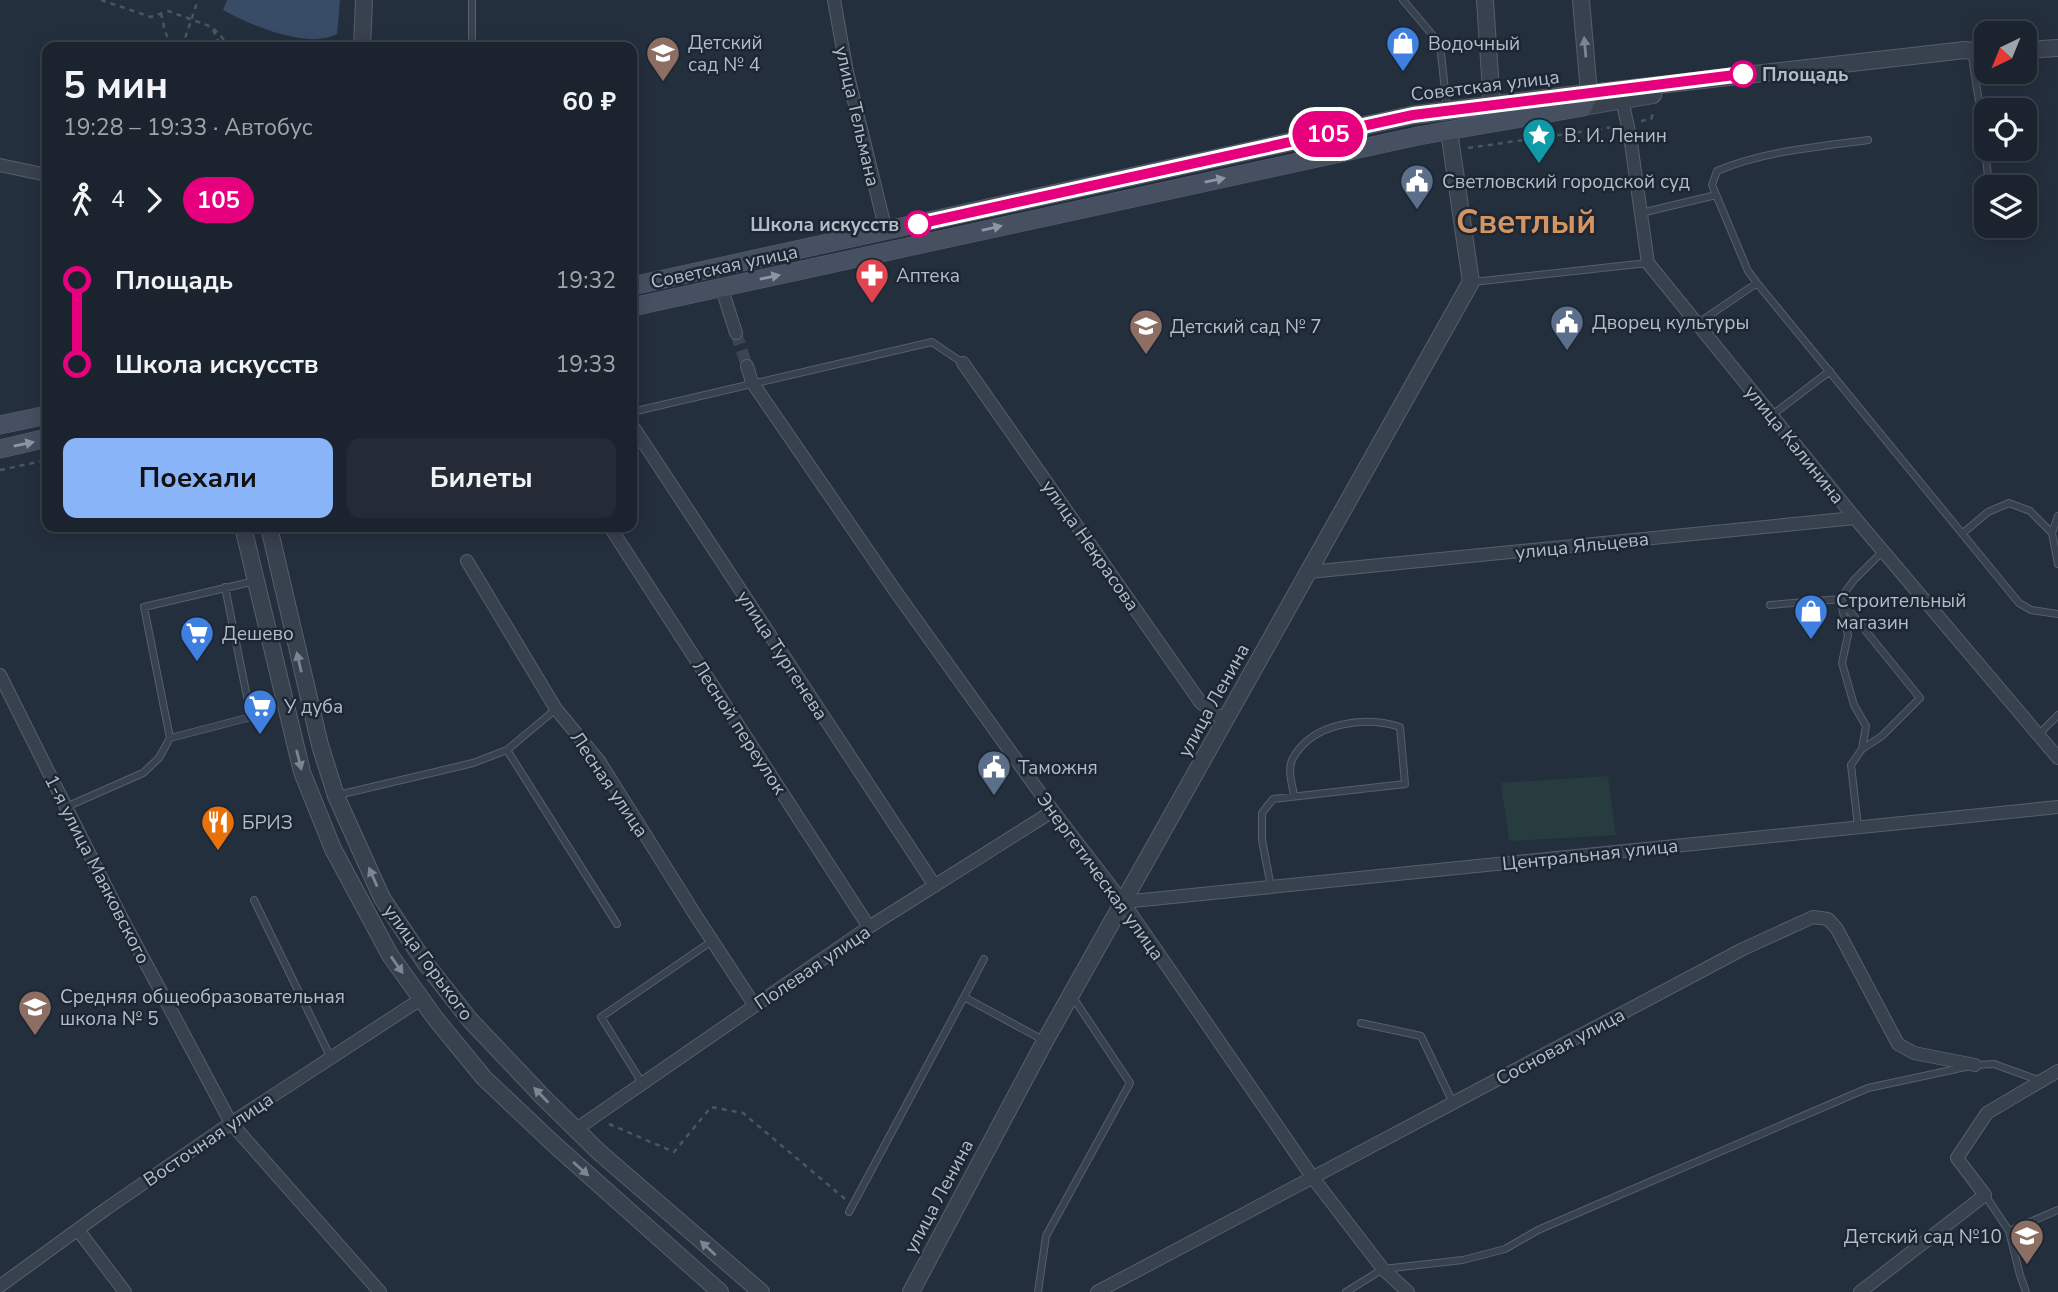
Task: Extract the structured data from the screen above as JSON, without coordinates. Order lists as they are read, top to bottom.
{
  "streets": {
    "main road": ["Советская улица"],
    "street": [
      "улица Тельмана",
      "улица Калинина",
      "улица Некрасова",
      "улица Яльцева",
      "улица Тургенева",
      "улица Ленина",
      "Лесной переулок",
      "Лесная улица",
      "Центральная улица",
      "1-я улица Маяковского",
      "Энергетическая улица",
      "улица Горького",
      "Полевая улица",
      "Сосновая улица",
      "Восточная улица"
    ]
  },
  "crossings": [
    ["Советская улица", "улица Тельмана"],
    ["улица Калинина", "улица Яльцева"],
    ["улица Некрасова", "улица Ленина"],
    ["улица Яльцева", "улица Ленина"],
    ["улица Тургенева", "Полевая улица"],
    ["улица Ленина", "Центральная улица"],
    ["улица Ленина", "Энергетическая улица"],
    ["Лесной переулок", "Полевая улица"],
    ["Лесная улица", "Полевая улица"],
    ["Центральная улица", "Энергетическая улица"],
    ["1-я улица Маяковского", "Восточная улица"],
    ["Энергетическая улица", "Полевая улица"],
    ["Энергетическая улица", "Сосновая улица"],
    ["улица Горького", "Полевая улица"],
    ["улица Горького", "Восточная улица"]
  ],
  "districts": ["Светлый"],
  "places": {
    "shop": ["Водочный", "Строительный магазин"],
    "other": ["Площадь", "Школа искусств"],
    "school or university": [
      "Детский сад № 4",
      "Детский сад № 7",
      "Средняя общеобразовательная школа № 5",
      "Детский сад №10"
    ],
    "place": ["В. И. Ленин"],
    "public building": ["Светловский городской суд", "Дворец культуры", "Таможня"],
    "pharmacy": ["Аптека"],
    "supermarket": ["Дешево", "У дуба"],
    "restaurant": ["БРИЗ"]
  },
  "lines": ["bus line 105"],
  "north": "bottom left",
  "page": {
    "on_map": "105",
    "heading": ["5 мин", "19:28 – 19:33 · Автобус", "60 ₽"],
    "legs": ["4", "105"],
    "list": [
      {
        "name": "Площадь",
        "value": "19:32"
      },
      {
        "name": "Школа искусств",
        "value": "19:33"
      }
    ],
    "buttons": ["Поехали", "Билеты"]
  }
}
